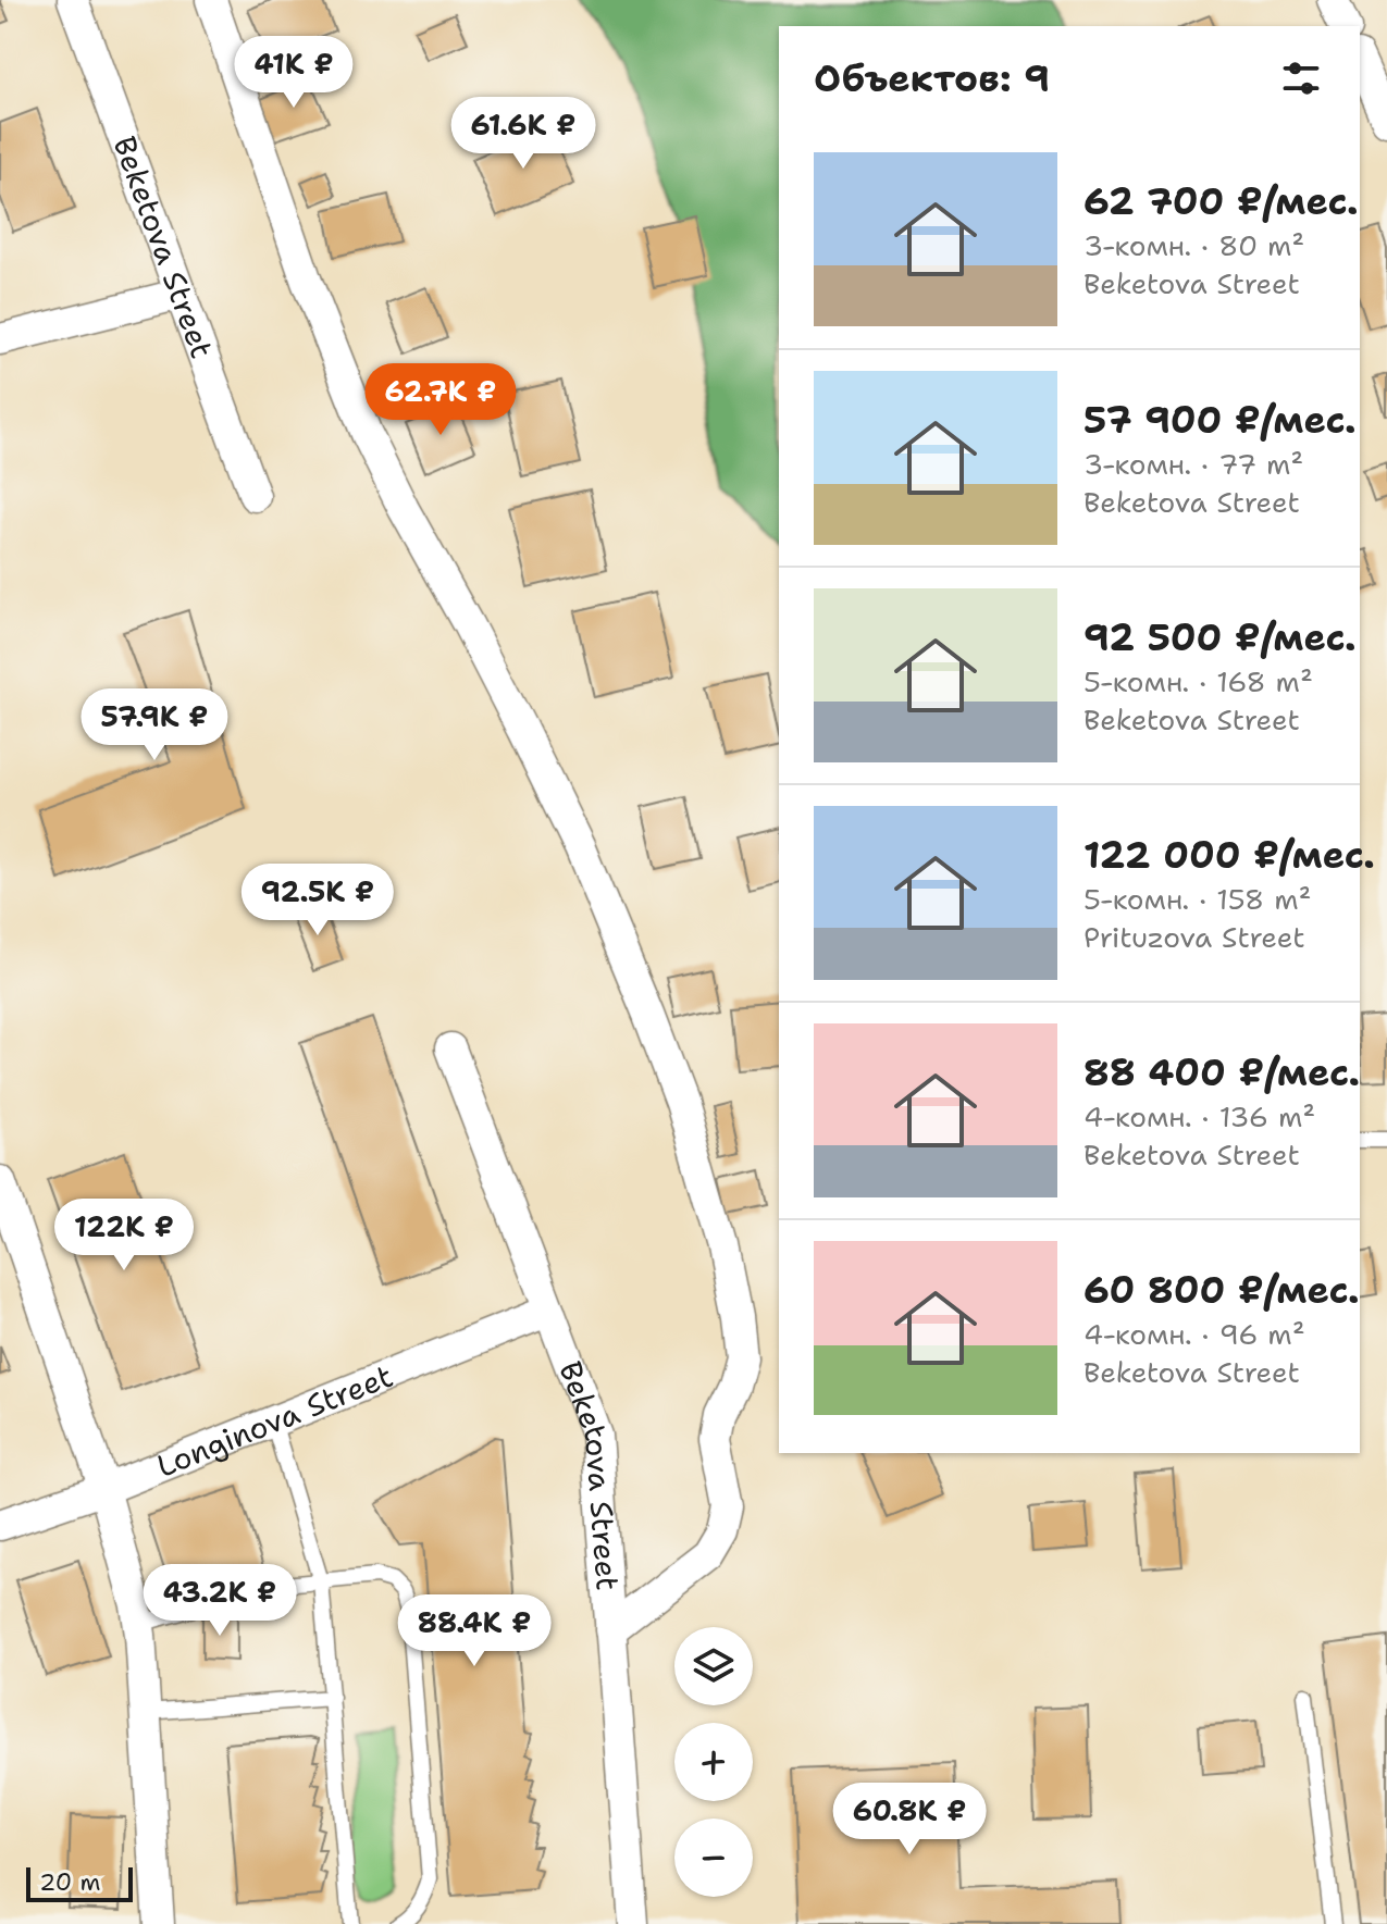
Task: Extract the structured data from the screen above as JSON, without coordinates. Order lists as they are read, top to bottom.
{
  "streets": {
    "street": ["Beketova Street", "Longinova Street"]
  },
  "crossings": [
    ["Beketova Street", "Longinova Street"]
  ],
  "scale_bar": "20 m",
  "page": {
    "heading": "Объектов: 9",
    "price": [
      "41K ₽",
      "61.6K ₽",
      "62.7K ₽",
      "57.9K ₽",
      "92.5K ₽",
      "122K ₽",
      "43.2K ₽",
      "88.4K ₽",
      "60.8K ₽"
    ],
    "list": [
      {
        "name": "62 700 ₽/мес.",
        "note": "3-комн. · 80 m² · Beketova Street"
      },
      {
        "name": "57 900 ₽/мес.",
        "note": "3-комн. · 77 m² · Beketova Street"
      },
      {
        "name": "92 500 ₽/мес.",
        "note": "5-комн. · 168 m² · Beketova Street"
      },
      {
        "name": "122 000 ₽/мес.",
        "note": "5-комн. · 158 m² · Prituzova Street"
      },
      {
        "name": "88 400 ₽/мес.",
        "note": "4-комн. · 136 m² · Beketova Street"
      },
      {
        "name": "60 800 ₽/мес.",
        "note": "4-комн. · 96 m² · Beketova Street"
      }
    ],
    "map_buttons": ["+", "−"],
    "scale": "20 m"
  }
}
